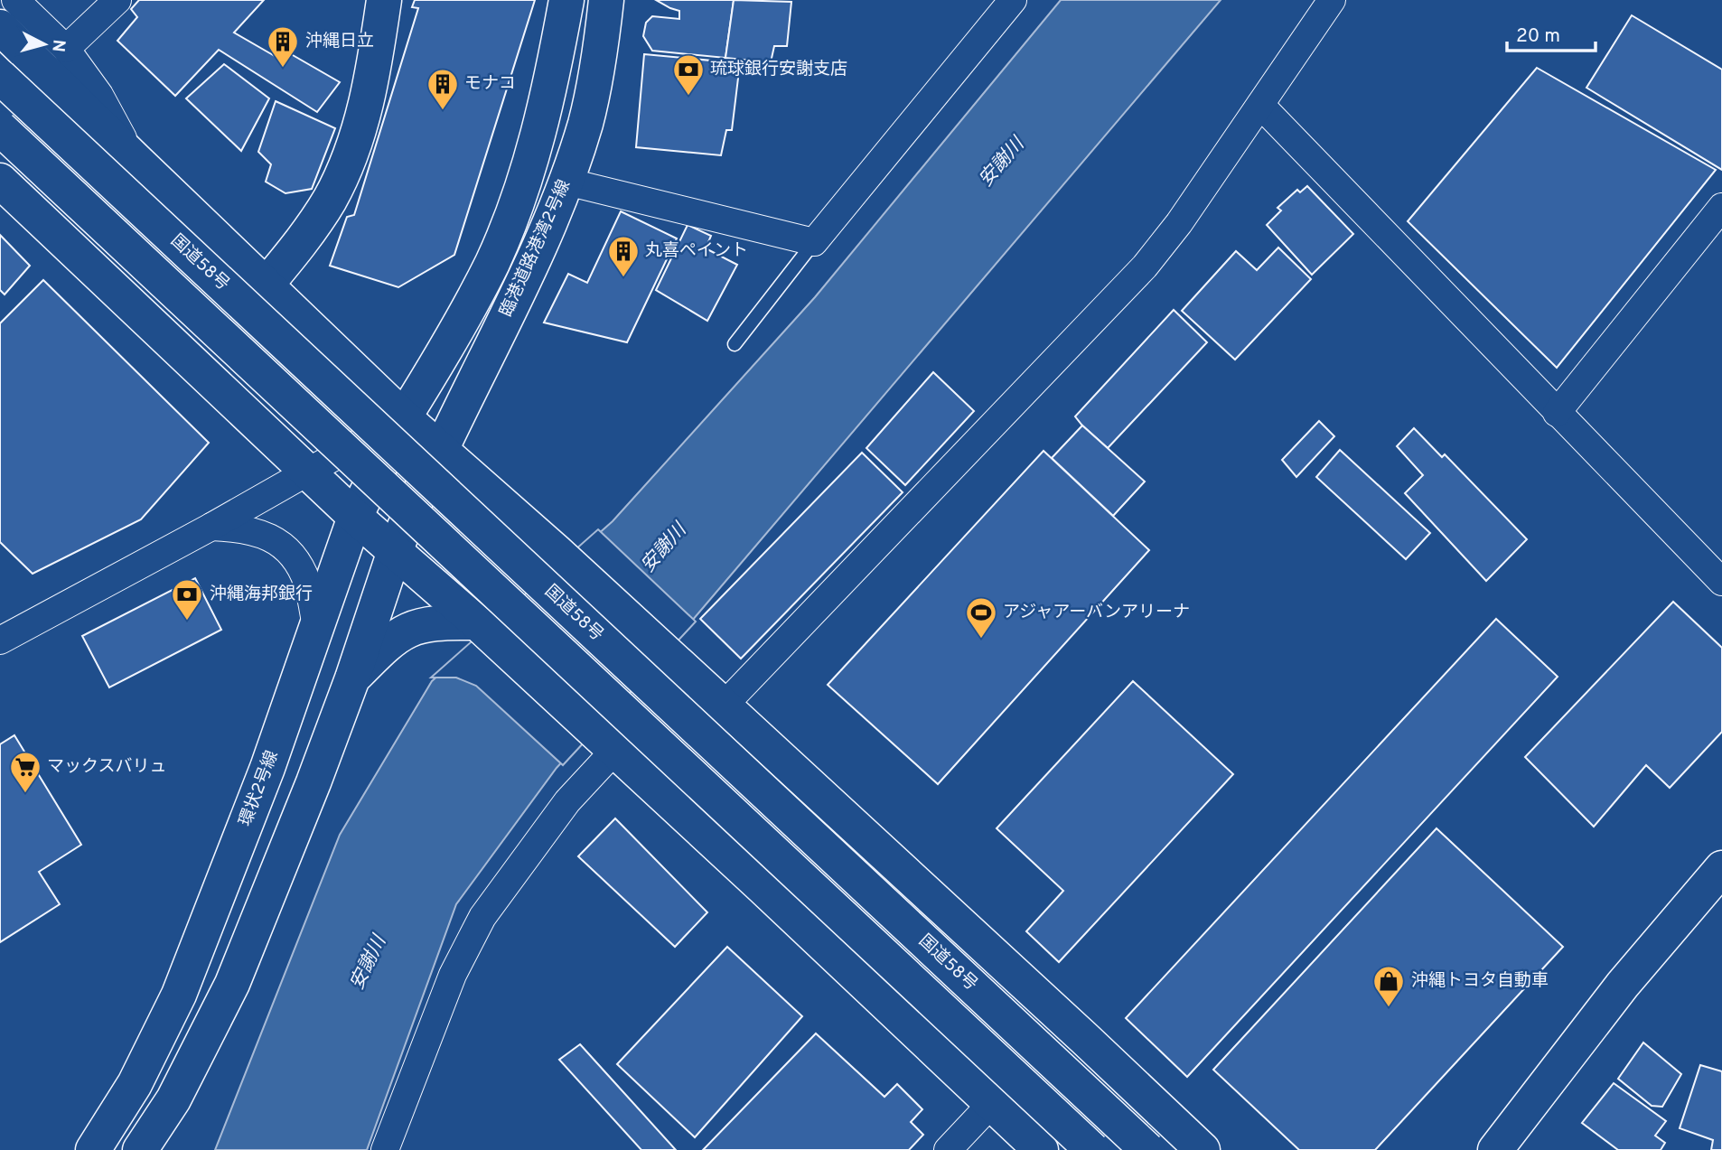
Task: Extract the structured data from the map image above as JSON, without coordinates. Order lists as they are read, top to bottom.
{
  "streets": {
    "main road": ["臨港道路港湾2号線", "国道58号", "環状2号線"]
  },
  "crossings": [
    ["臨港道路港湾2号線", "環状2号線"]
  ],
  "water": ["安謝川"],
  "places": {
    "building": ["沖縄日立", "モナコ", "丸喜ペイント"],
    "bank": ["琉球銀行安謝支店", "沖縄海邦銀行"],
    "sports": ["アジャアーバンアリーナ"],
    "supermarket": ["マックスバリュ"],
    "shop": ["沖縄トヨタ自動車"]
  },
  "scale_bar": "20 m",
  "north": "right"
}
